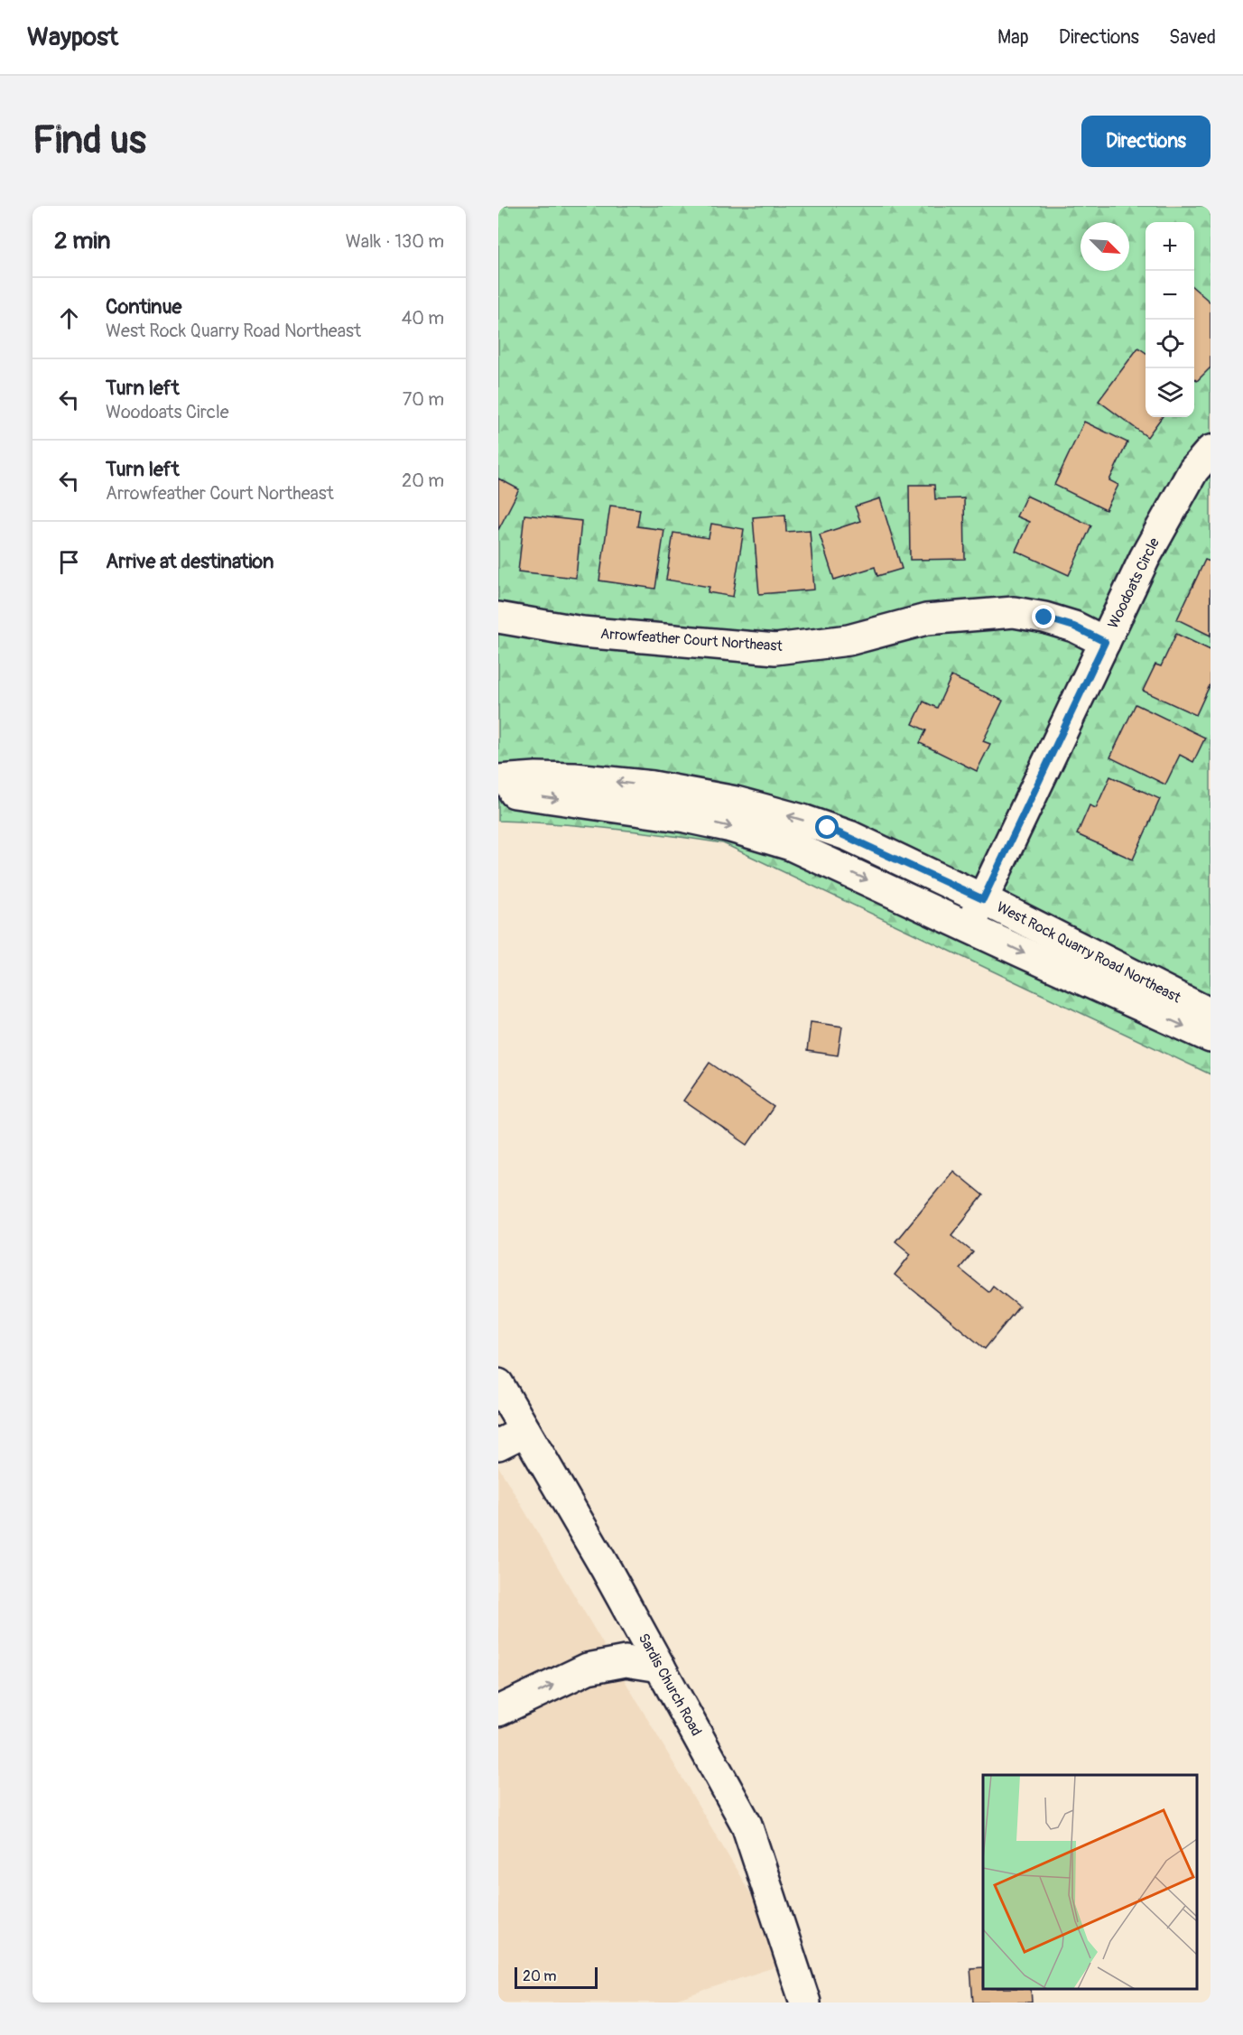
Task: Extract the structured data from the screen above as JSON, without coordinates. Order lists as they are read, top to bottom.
{
  "streets": {
    "street": [
      "Woodoats Circle",
      "Arrowfeather Court Northeast",
      "West Rock Quarry Road Northeast",
      "Sardis Church Road"
    ]
  },
  "crossings": [
    ["Woodoats Circle", "Arrowfeather Court Northeast"],
    ["Woodoats Circle", "West Rock Quarry Road Northeast"]
  ],
  "scale_bar": "20 m",
  "north": "bottom right",
  "page": {
    "header": "Waypost",
    "nav": ["Map", "Directions", "Saved"],
    "buttons": "Directions",
    "title": "Find us",
    "heading": ["2 min", "Walk · 130 m"],
    "map_buttons": ["+", "−"],
    "list": [
      ["Continue", "West Rock Quarry Road Northeast", "40 m"],
      ["Turn left", "Woodoats Circle", "70 m"],
      ["Turn left", "Arrowfeather Court Northeast", "20 m"],
      "Arrive at destination"
    ],
    "scale": "20 m"
  }
}
